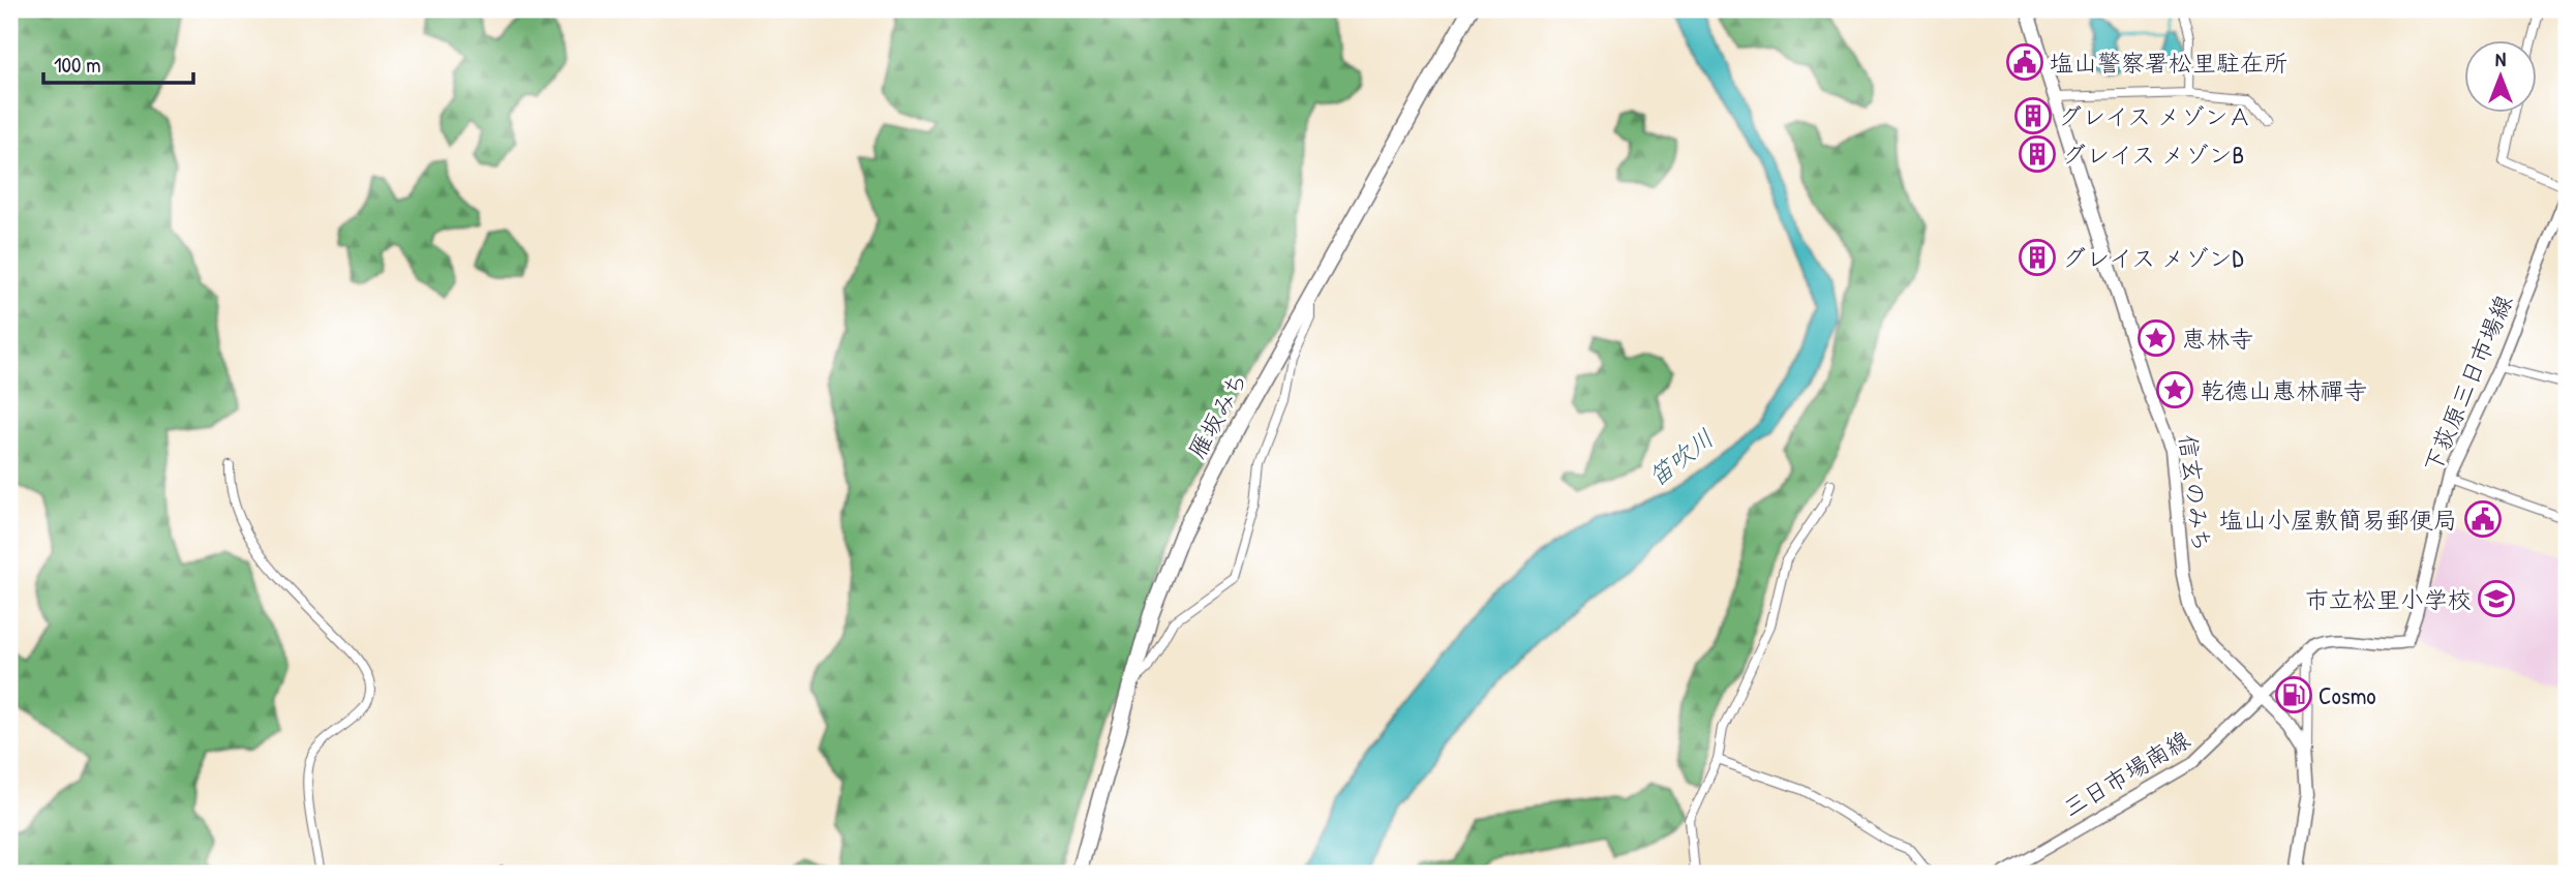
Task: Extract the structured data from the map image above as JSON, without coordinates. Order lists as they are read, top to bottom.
{
  "streets": {
    "highway": ["雁坂みち"],
    "main road": ["下荻原三日市場線", "信玄のみち", "三日市場南線"]
  },
  "crossings": [
    ["信玄のみち", "三日市場南線"]
  ],
  "water": ["笛吹川"],
  "places": {
    "public building": ["塩山警察署松里駐在所", "塩山小屋敷簡易郵便局"],
    "building": ["グレイス メゾンＡ", "グレイス メゾンB", "グレイス メゾンD"],
    "place": ["恵林寺", "乾德山惠林禪寺"],
    "school or university": ["市立松里小学校"],
    "fuel station": ["Cosmo"]
  },
  "scale_bar": "100 m",
  "north": "top"
}
